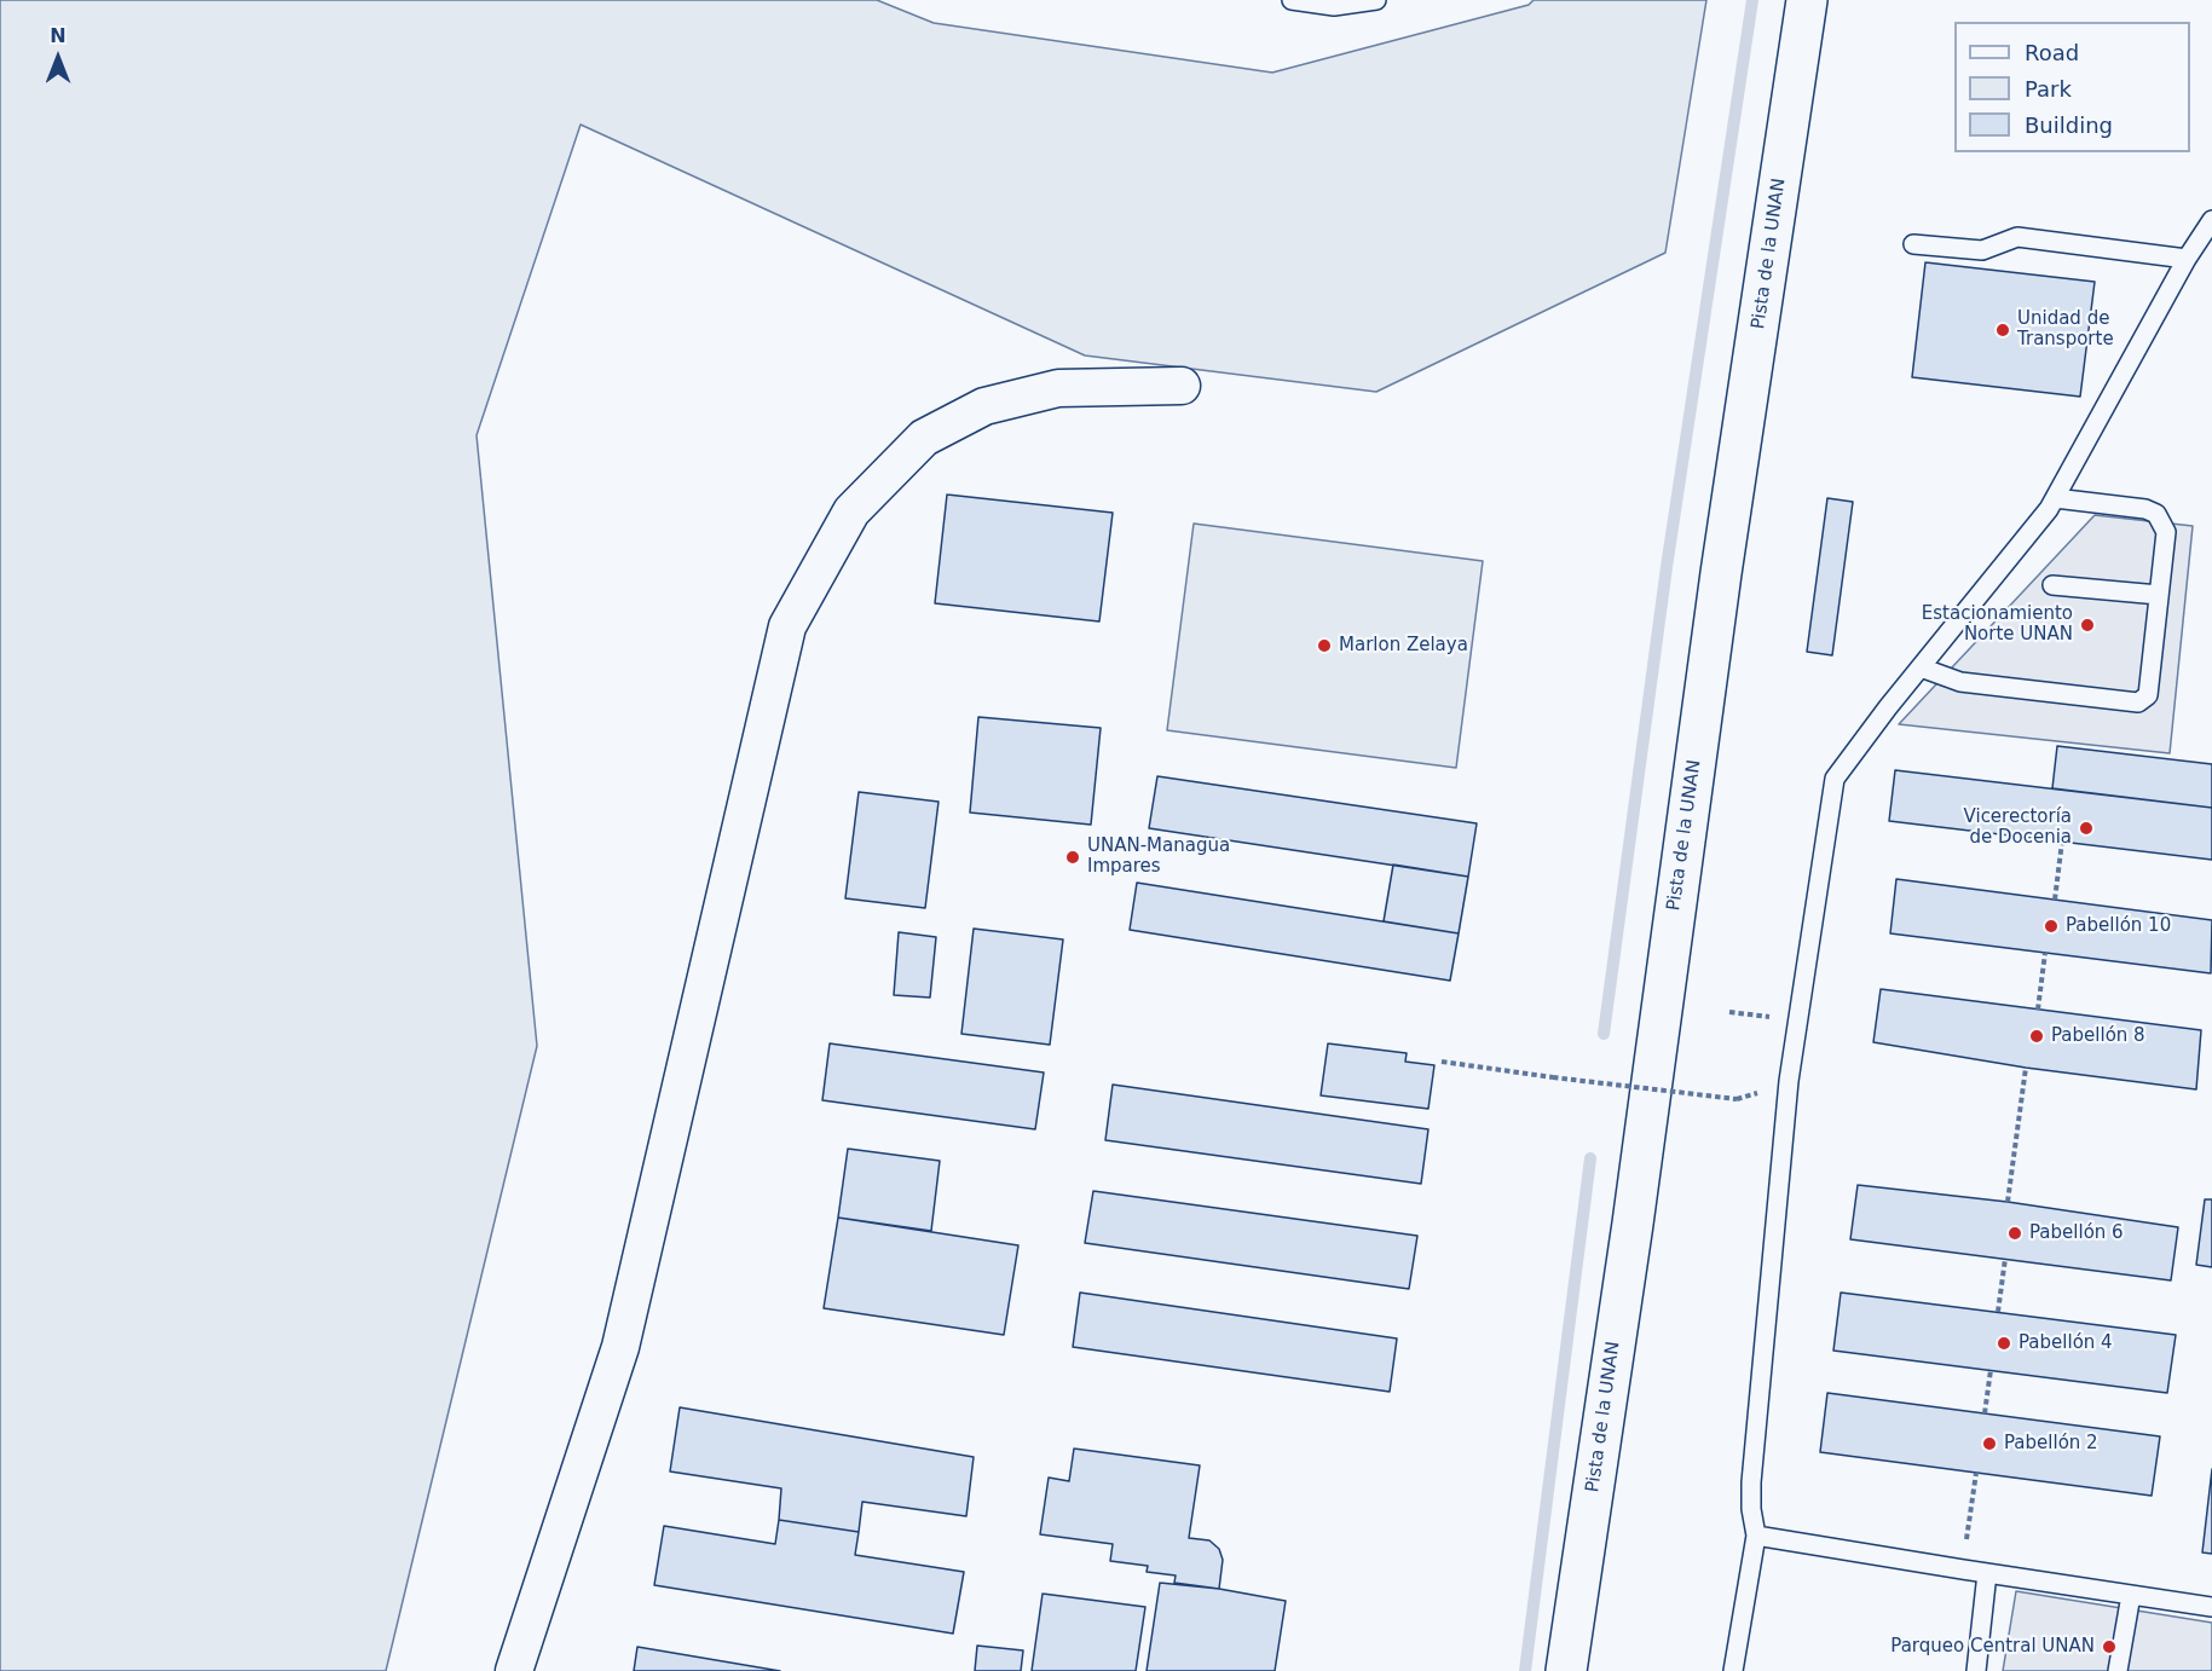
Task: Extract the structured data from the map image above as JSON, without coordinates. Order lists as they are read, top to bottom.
{
  "streets": {
    "main road": ["Pista de la UNAN"]
  },
  "places": [
    "Unidad de Transporte",
    "Estacionamiento Norte UNAN",
    "Marlon Zelaya",
    "Vicerectoría de Docenia",
    "UNAN-Managua Impares",
    "Pabellón 10",
    "Pabellón 8",
    "Pabellón 6",
    "Pabellón 4",
    "Pabellón 2",
    "Parqueo Central UNAN"
  ],
  "legend": ["Road", "Park", "Building"],
  "north": "top"
}
